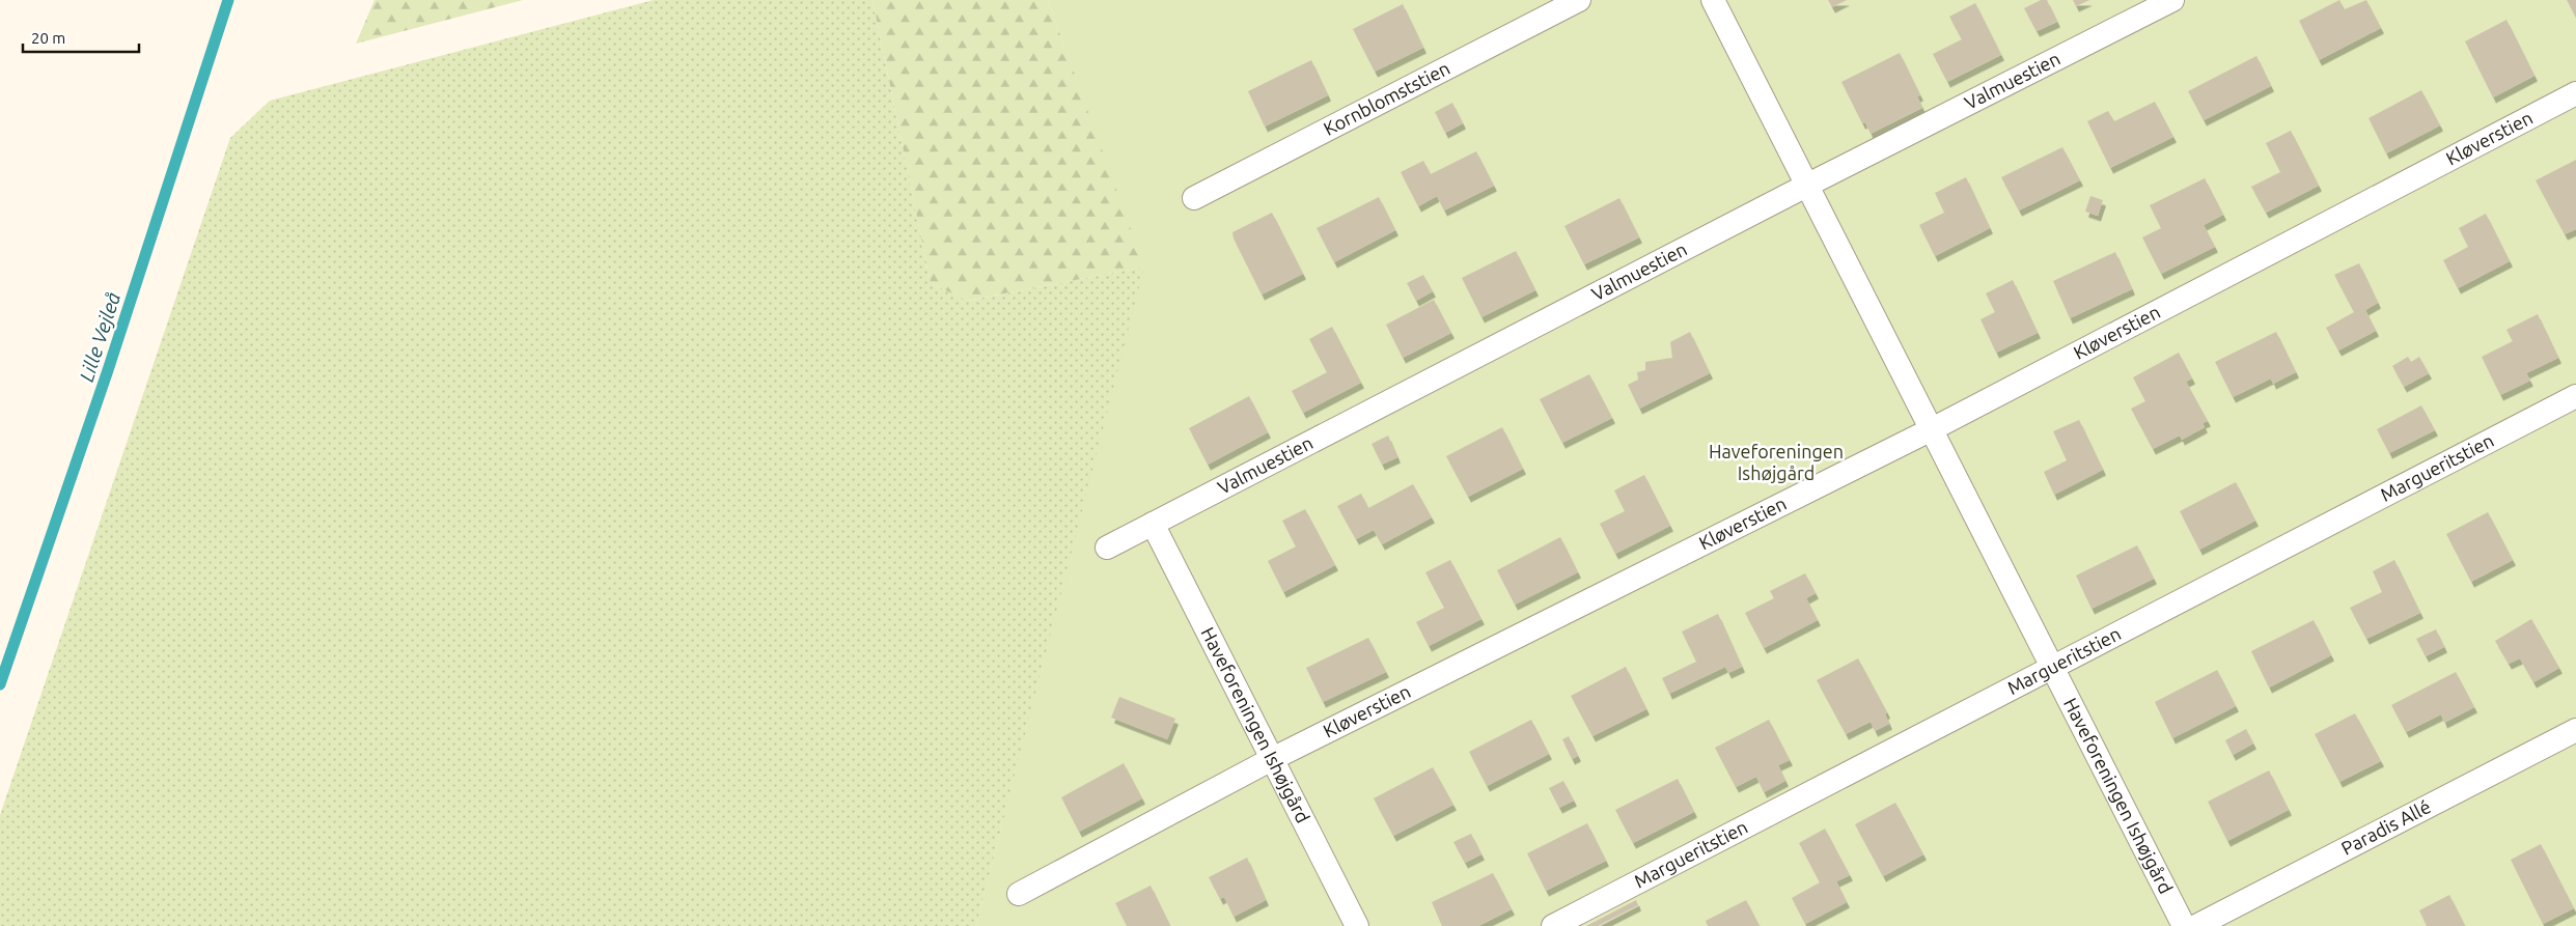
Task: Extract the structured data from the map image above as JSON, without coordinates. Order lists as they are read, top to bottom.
{
  "streets": {
    "lane": [
      "Valmuestien",
      "Kornblomststien",
      "Kløverstien",
      "Margueritstien",
      "Haveforeningen Ishøjgård",
      "Paradis Allé"
    ]
  },
  "crossings": [
    ["Valmuestien", "Haveforeningen Ishøjgård"],
    ["Kløverstien", "Haveforeningen Ishøjgård"],
    ["Margueritstien", "Haveforeningen Ishøjgård"]
  ],
  "water": ["Lille Vejleå"],
  "parks": ["Haveforeningen Ishøjgård"],
  "scale_bar": "20 m"
}
